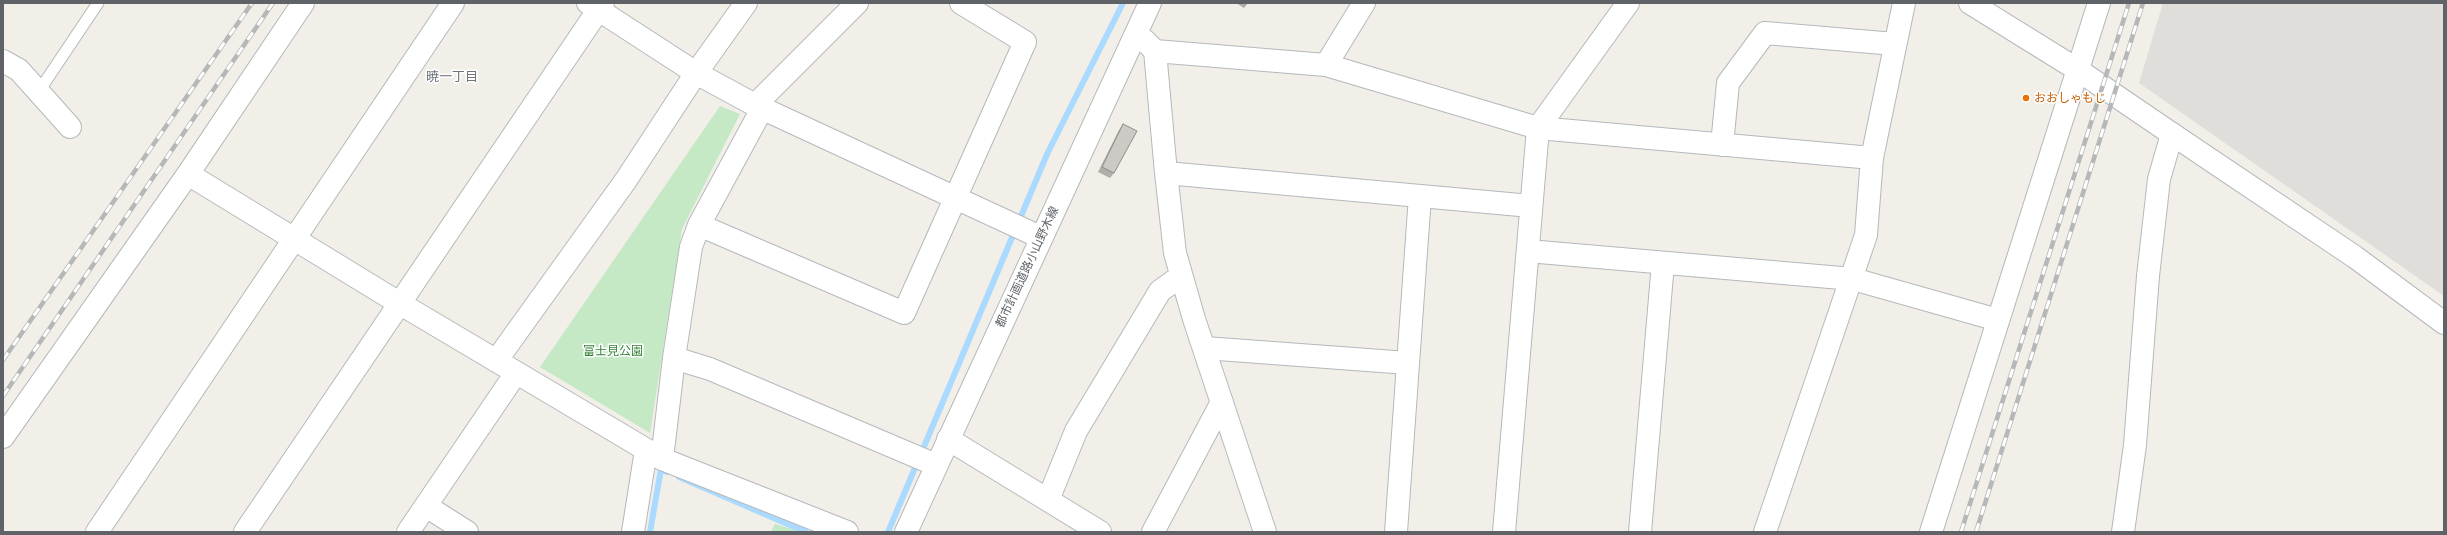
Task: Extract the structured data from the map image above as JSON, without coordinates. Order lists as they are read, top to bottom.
{
  "streets": {
    "street": ["都市計画道路小山野木線"]
  },
  "districts": ["暁一丁目"],
  "parks": ["富士見公園"],
  "places": ["おおしゃもじ"]
}
